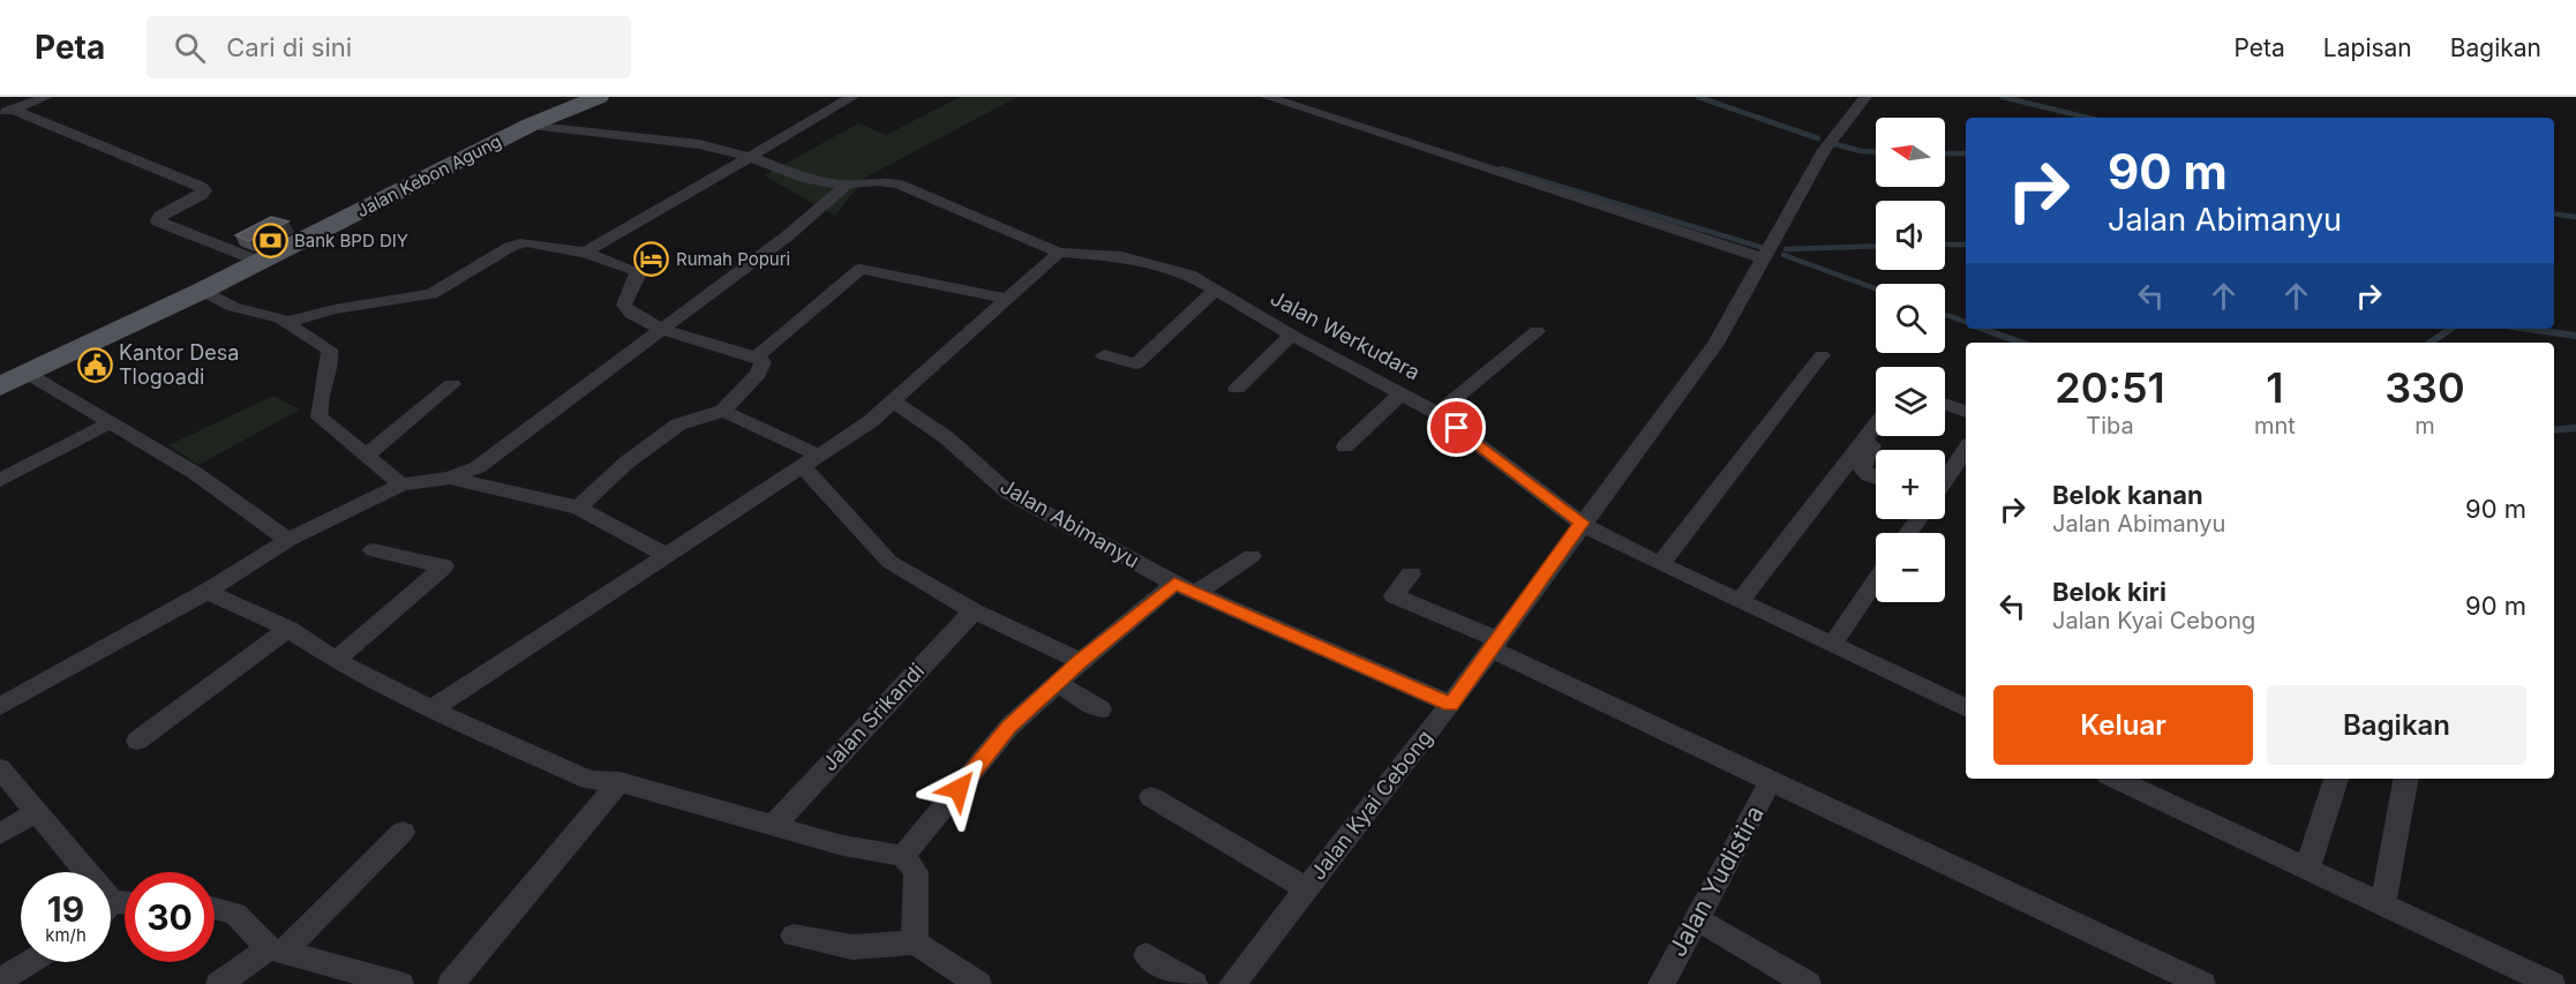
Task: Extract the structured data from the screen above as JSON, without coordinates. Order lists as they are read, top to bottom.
{
  "streets": {
    "main road": ["Jalan Kebon Agung"],
    "street": [
      "Jalan Werkudara",
      "Jalan Abimanyu",
      "Jalan Srikandi",
      "Jalan Kyai Cebong",
      "Jalan Yudistira"
    ]
  },
  "crossings": [
    ["Jalan Kebon Agung", "Jalan Werkudara"],
    ["Jalan Werkudara", "Jalan Kyai Cebong"],
    ["Jalan Abimanyu", "Jalan Kyai Cebong"]
  ],
  "places": {
    "bank": ["Bank BPD DIY"],
    "hotel": ["Rumah Popuri"],
    "public building": ["Kantor Desa Tlogoadi"]
  },
  "north": "left",
  "page": {
    "header": "Peta",
    "search": "Cari di sini",
    "nav": ["Peta", "Lapisan", "Bagikan"],
    "map_buttons": ["+", "−"],
    "turn": ["90 m", "Jalan Abimanyu"],
    "eta": [
      "20:51",
      "Tiba",
      "1",
      "mnt",
      "330",
      "m"
    ],
    "list": [
      {
        "name": "Belok kanan",
        "note": "Jalan Abimanyu",
        "value": "90 m"
      },
      {
        "name": "Belok kiri",
        "note": "Jalan Kyai Cebong",
        "value": "90 m"
      }
    ],
    "buttons": ["Keluar", "Bagikan"],
    "speed": "19 km/h",
    "limit": "30"
  }
}
